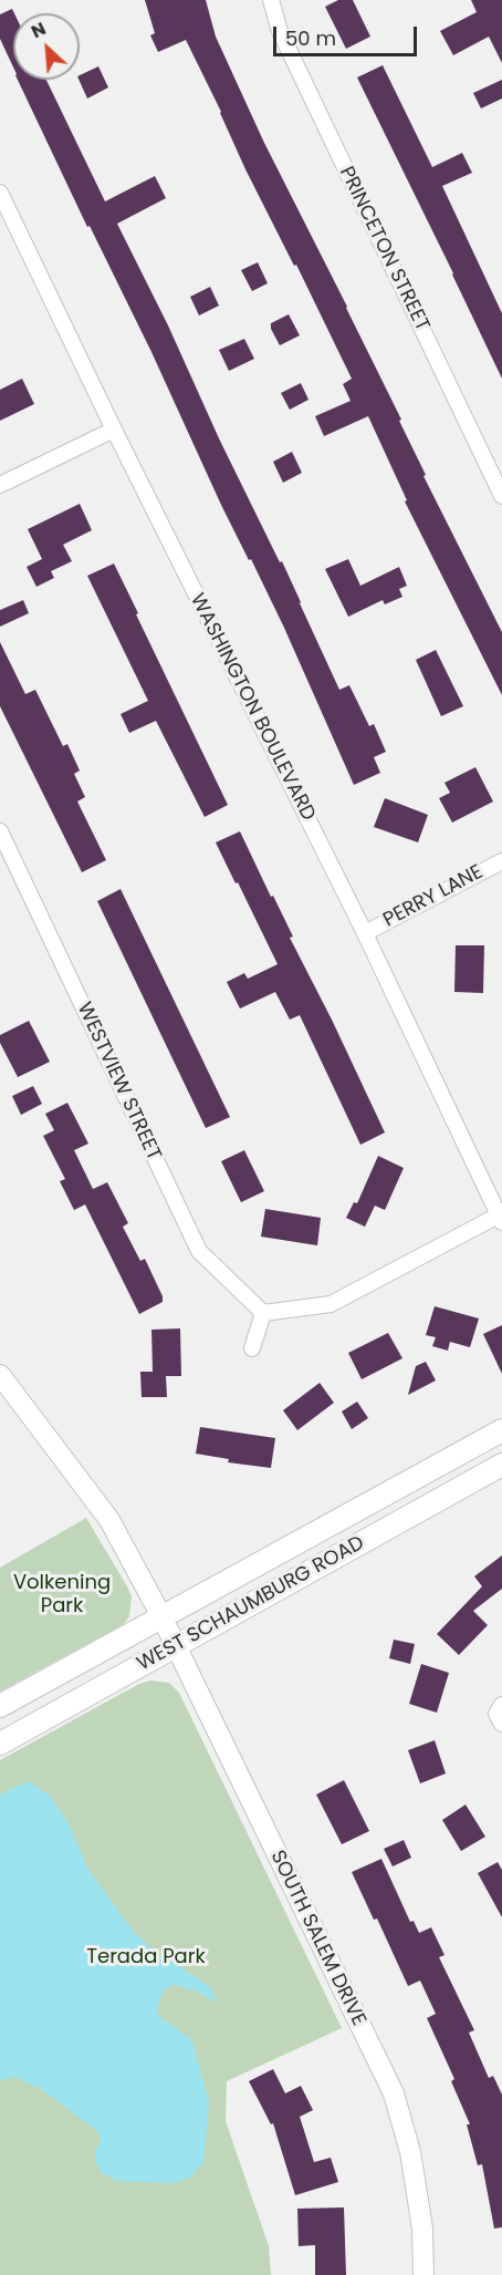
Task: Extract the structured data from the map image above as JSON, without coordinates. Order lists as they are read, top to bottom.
{
  "streets": {
    "main road": ["WEST SCHAUMBURG ROAD"],
    "street": [
      "PRINCETON STREET",
      "WASHINGTON BOULEVARD",
      "PERRY LANE",
      "WESTVIEW STREET",
      "SOUTH SALEM DRIVE"
    ]
  },
  "crossings": [
    ["WASHINGTON BOULEVARD", "PERRY LANE"],
    ["WEST SCHAUMBURG ROAD", "SOUTH SALEM DRIVE"]
  ],
  "parks": ["Volkening Park", "Terada Park"],
  "scale_bar": "50 m",
  "north": "top left"
}
